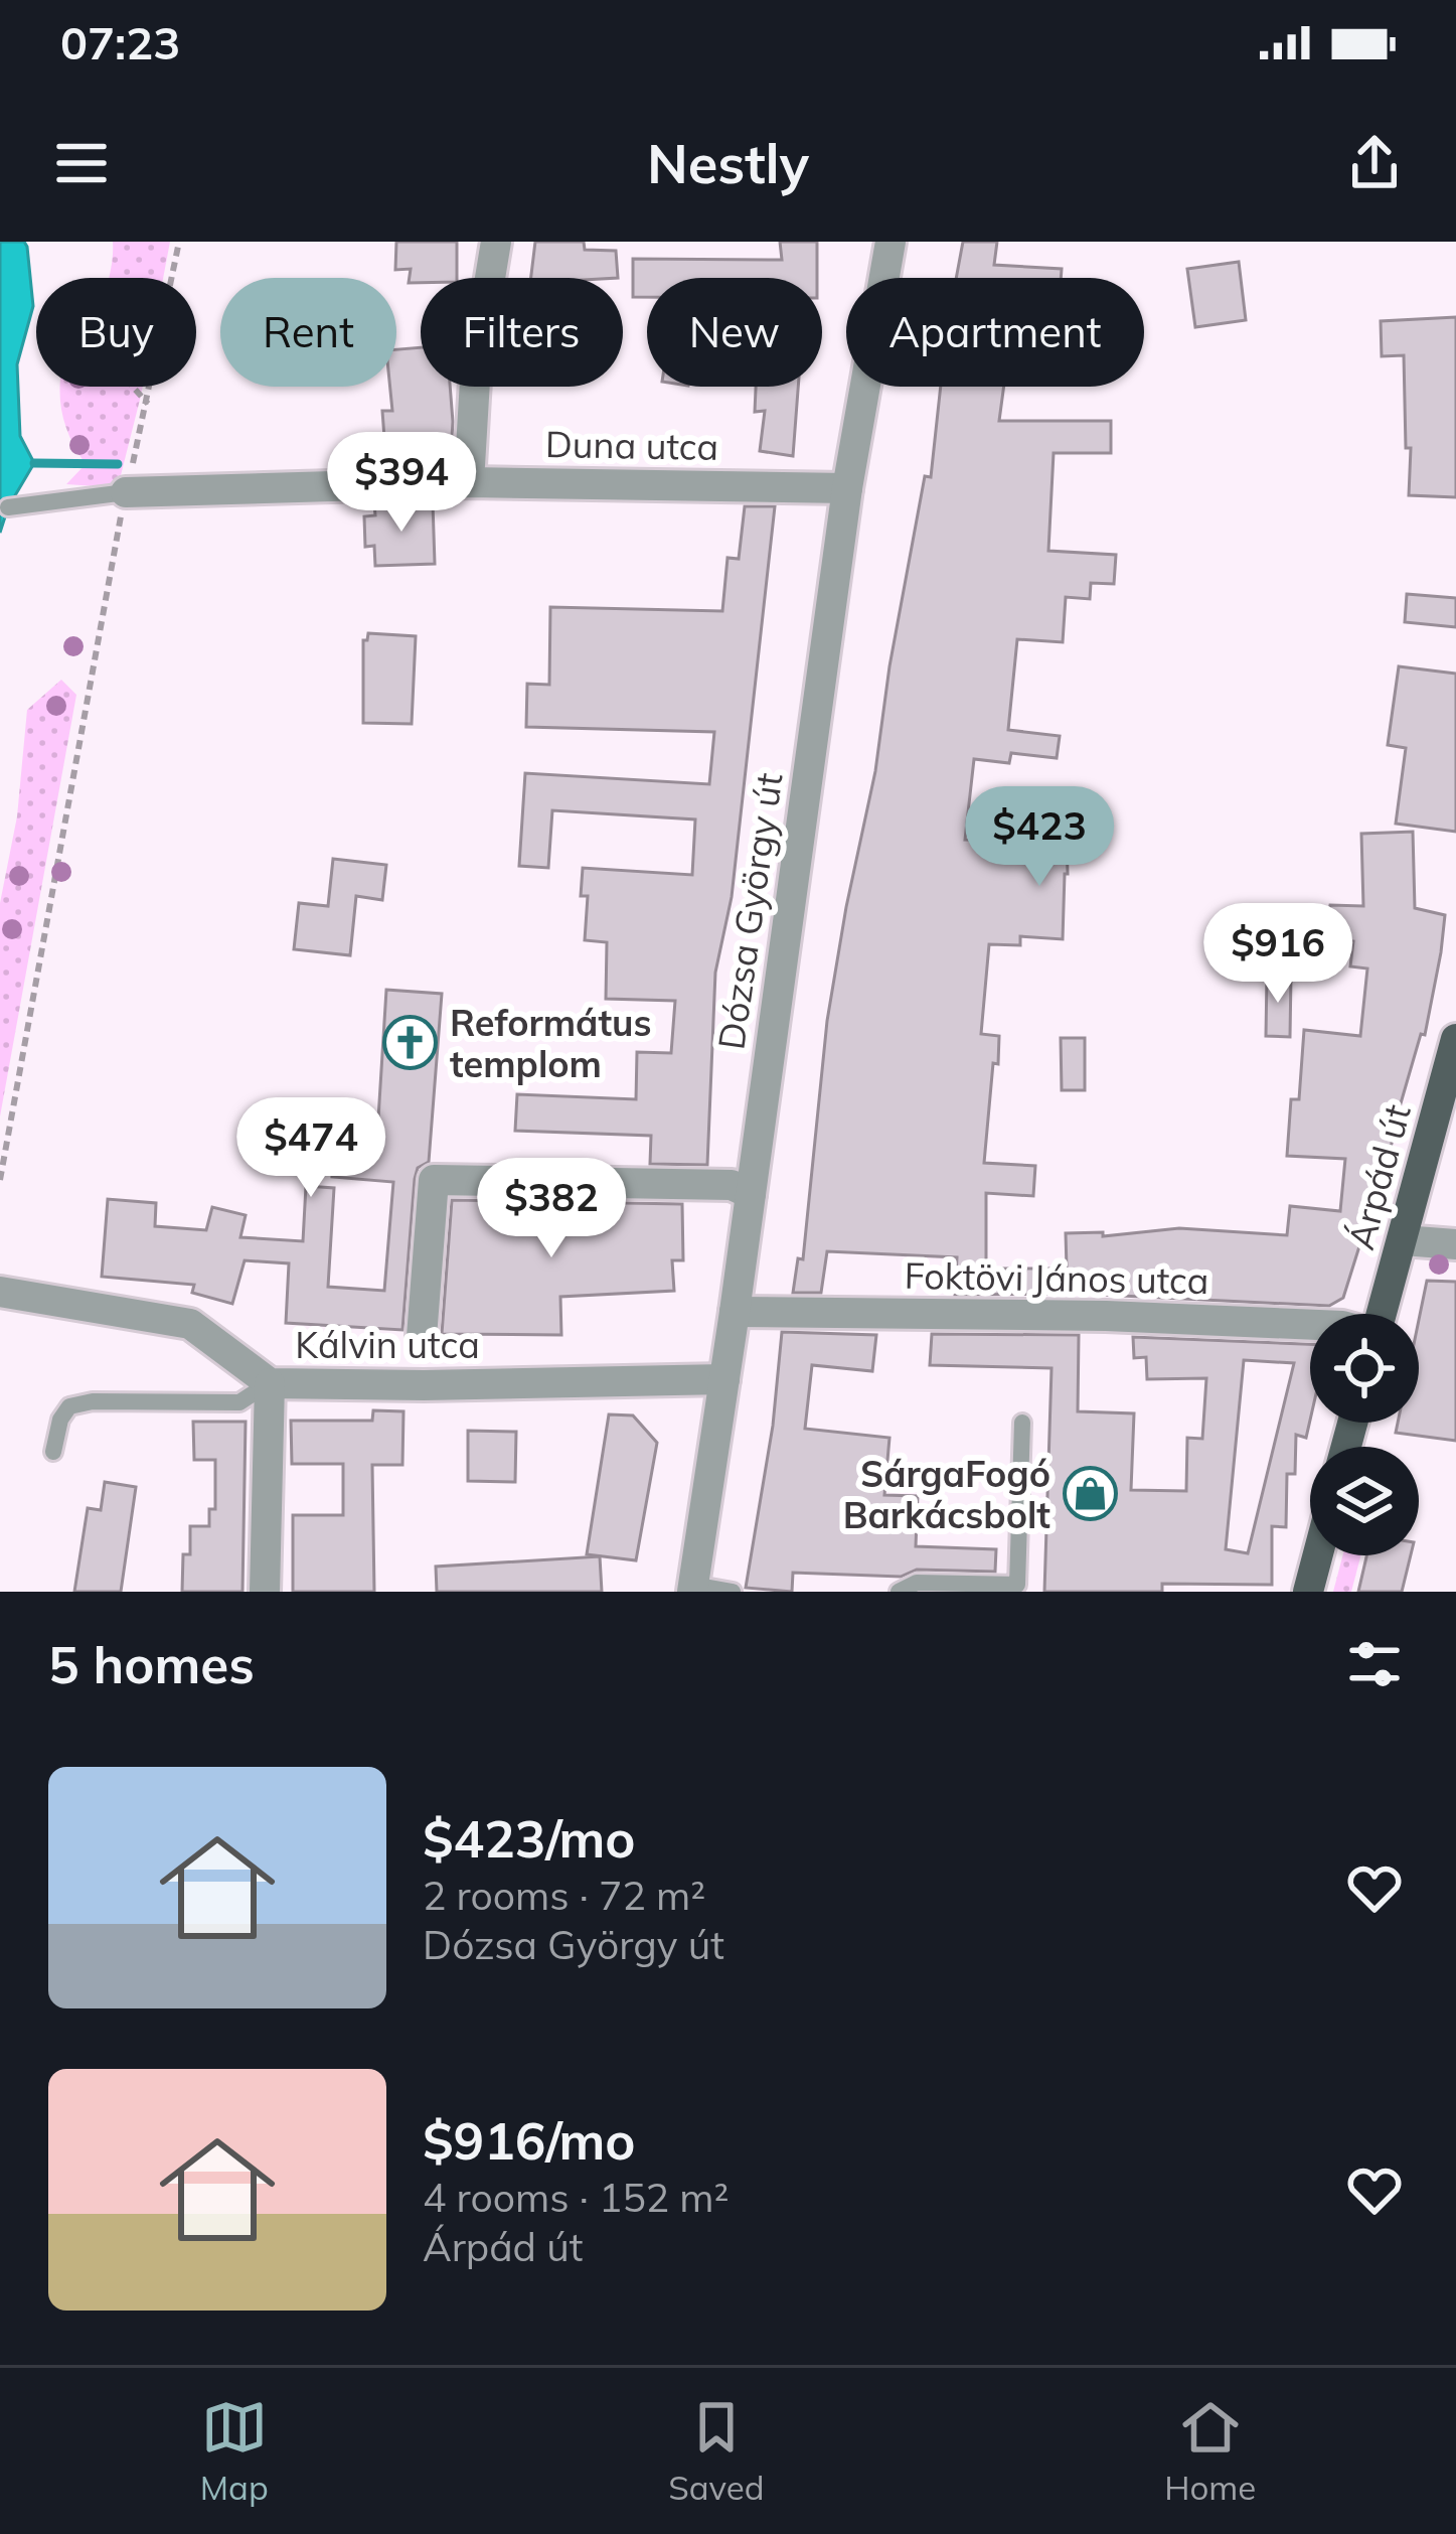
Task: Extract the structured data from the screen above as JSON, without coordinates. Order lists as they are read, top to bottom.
{
  "streets": {
    "main road": ["Árpád út"],
    "street": [
      "Duna utca",
      "Dózsa György út",
      "Foktövi János utca",
      "Kálvin utca"
    ]
  },
  "crossings": [
    ["Duna utca", "Dózsa György út"],
    ["Dózsa György út", "Foktövi János utca"],
    ["Dózsa György út", "Kálvin utca"]
  ],
  "places": {
    "church": ["Református templom"],
    "shop": ["SárgaFogó Barkácsbolt"]
  },
  "page": {
    "status": "07:23",
    "header": "Nestly",
    "chip": [
      "Buy",
      "Rent",
      "Filters",
      "New",
      "Apartment"
    ],
    "price": [
      "$394",
      "$423",
      "$916",
      "$474",
      "$382"
    ],
    "heading": "5 homes",
    "list": [
      {
        "name": "$423/mo",
        "note": "2 rooms · 72 m² · Dózsa György út"
      },
      {
        "name": "$916/mo",
        "note": "4 rooms · 152 m² · Árpád út"
      }
    ],
    "tabs": ["Map", "Saved", "Home"]
  }
}
